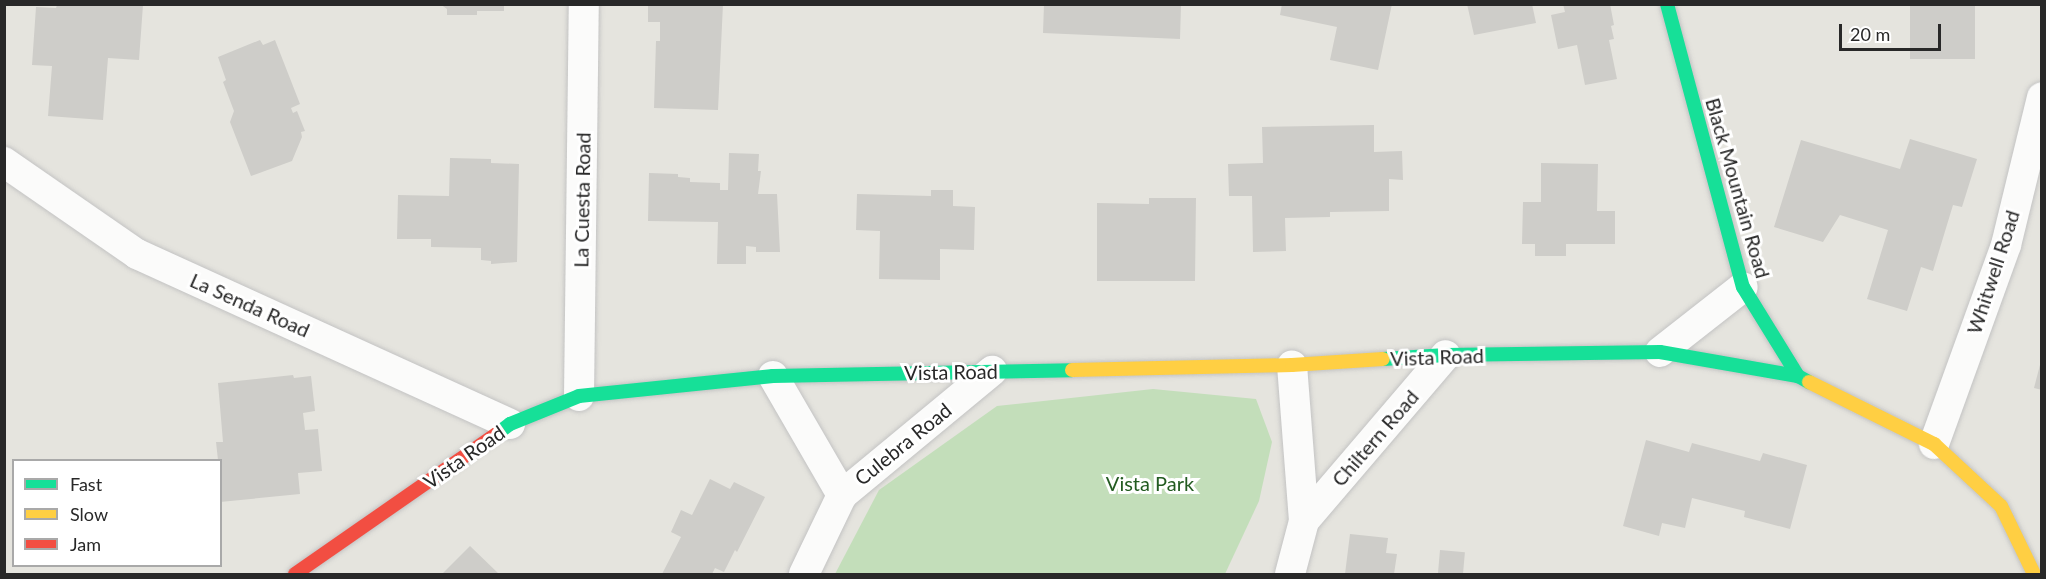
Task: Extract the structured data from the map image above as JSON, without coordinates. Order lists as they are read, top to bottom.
{
  "streets": {
    "street": [
      "Black Mountain Road",
      "La Cuesta Road",
      "Whitwell Road",
      "La Senda Road",
      "Vista Road",
      "Chiltern Road",
      "Culebra Road"
    ]
  },
  "crossings": [
    ["Black Mountain Road", "Vista Road"],
    ["La Cuesta Road", "Vista Road"],
    ["La Senda Road", "Vista Road"],
    ["Vista Road", "Chiltern Road"],
    ["Vista Road", "Culebra Road"]
  ],
  "parks": ["Vista Park"],
  "legend": ["Fast", "Slow", "Jam"],
  "scale_bar": "20 m"
}
